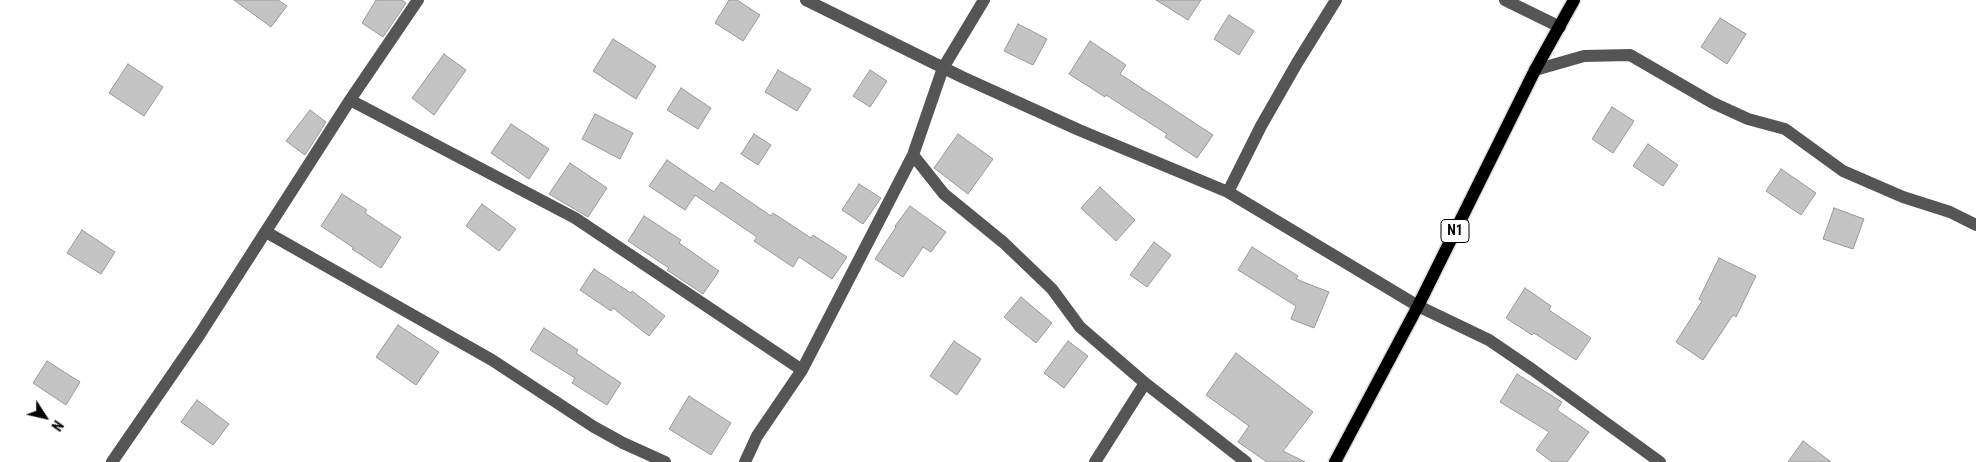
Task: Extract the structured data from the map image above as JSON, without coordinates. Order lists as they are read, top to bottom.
{
  "streets": {
    "main road": ["N1"]
  },
  "north": "bottom right"
}
